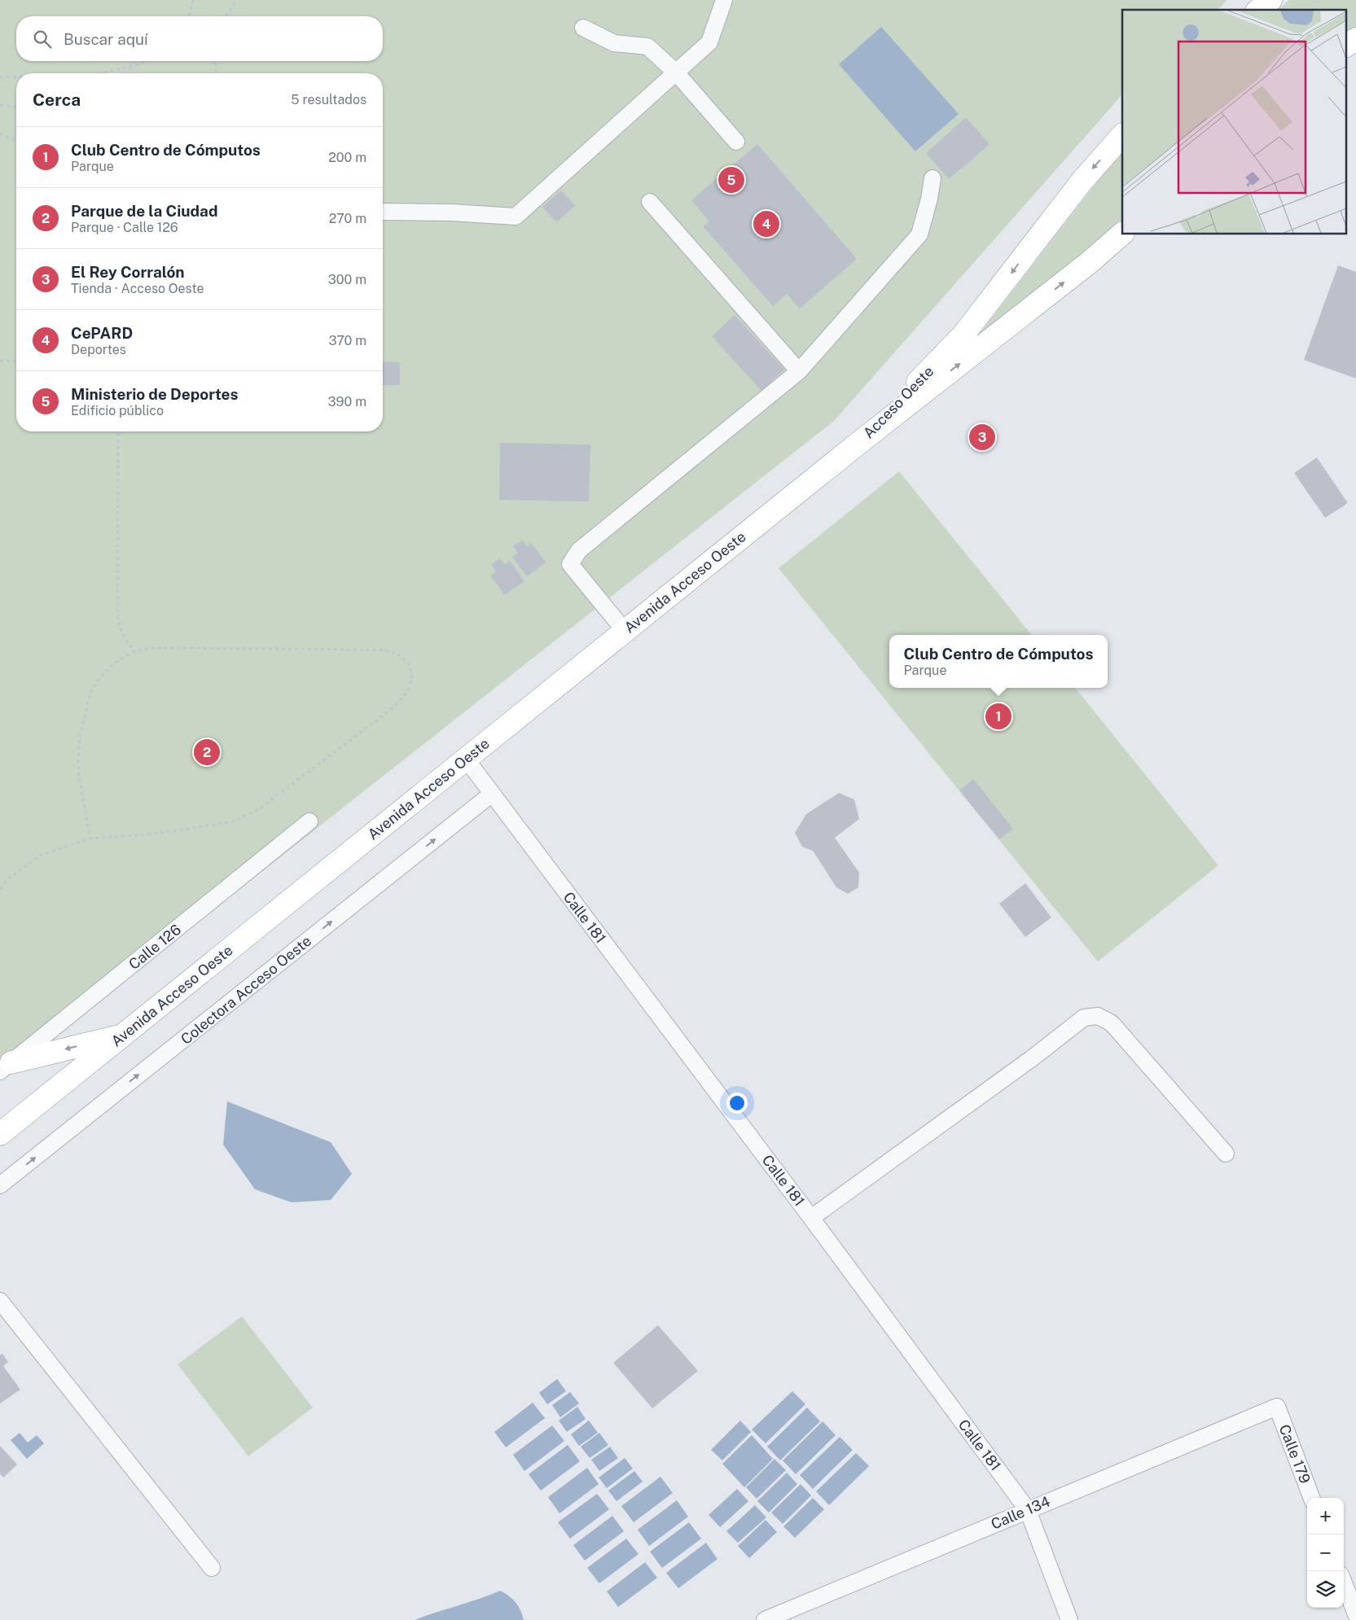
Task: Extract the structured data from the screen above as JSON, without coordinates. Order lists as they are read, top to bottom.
{
  "streets": {
    "highway": ["Acceso Oeste", "Avenida Acceso Oeste"],
    "street": [
      "Calle 181",
      "Calle 126",
      "Colectora Acceso Oeste",
      "Calle 179",
      "Calle 134"
    ]
  },
  "crossings": [
    ["Acceso Oeste", "Avenida Acceso Oeste"],
    ["Avenida Acceso Oeste", "Calle 181"],
    ["Calle 181", "Colectora Acceso Oeste"],
    ["Calle 181", "Calle 134"],
    ["Calle 179", "Calle 134"]
  ],
  "one_way": ["Colectora Acceso Oeste"],
  "page": {
    "search": "Buscar aquí",
    "heading": ["Cerca", "5 resultados"],
    "list": [
      {
        "mark": "1",
        "name": "Club Centro de Cómputos",
        "note": "Parque",
        "value": "200 m"
      },
      {
        "mark": "2",
        "name": "Parque de la Ciudad",
        "note": "Parque · Calle 126",
        "value": "270 m"
      },
      {
        "mark": "3",
        "name": "El Rey Corralón",
        "note": "Tienda · Acceso Oeste",
        "value": "300 m"
      },
      {
        "mark": "4",
        "name": "CePARD",
        "note": "Deportes",
        "value": "370 m"
      },
      {
        "mark": "5",
        "name": "Ministerio de Deportes",
        "note": "Edificio público",
        "value": "390 m"
      }
    ],
    "pins": [
      "5",
      "4",
      "3",
      "1",
      "2"
    ],
    "popup": ["Club Centro de Cómputos", "Parque"],
    "map_buttons": ["+", "−"]
  }
}
